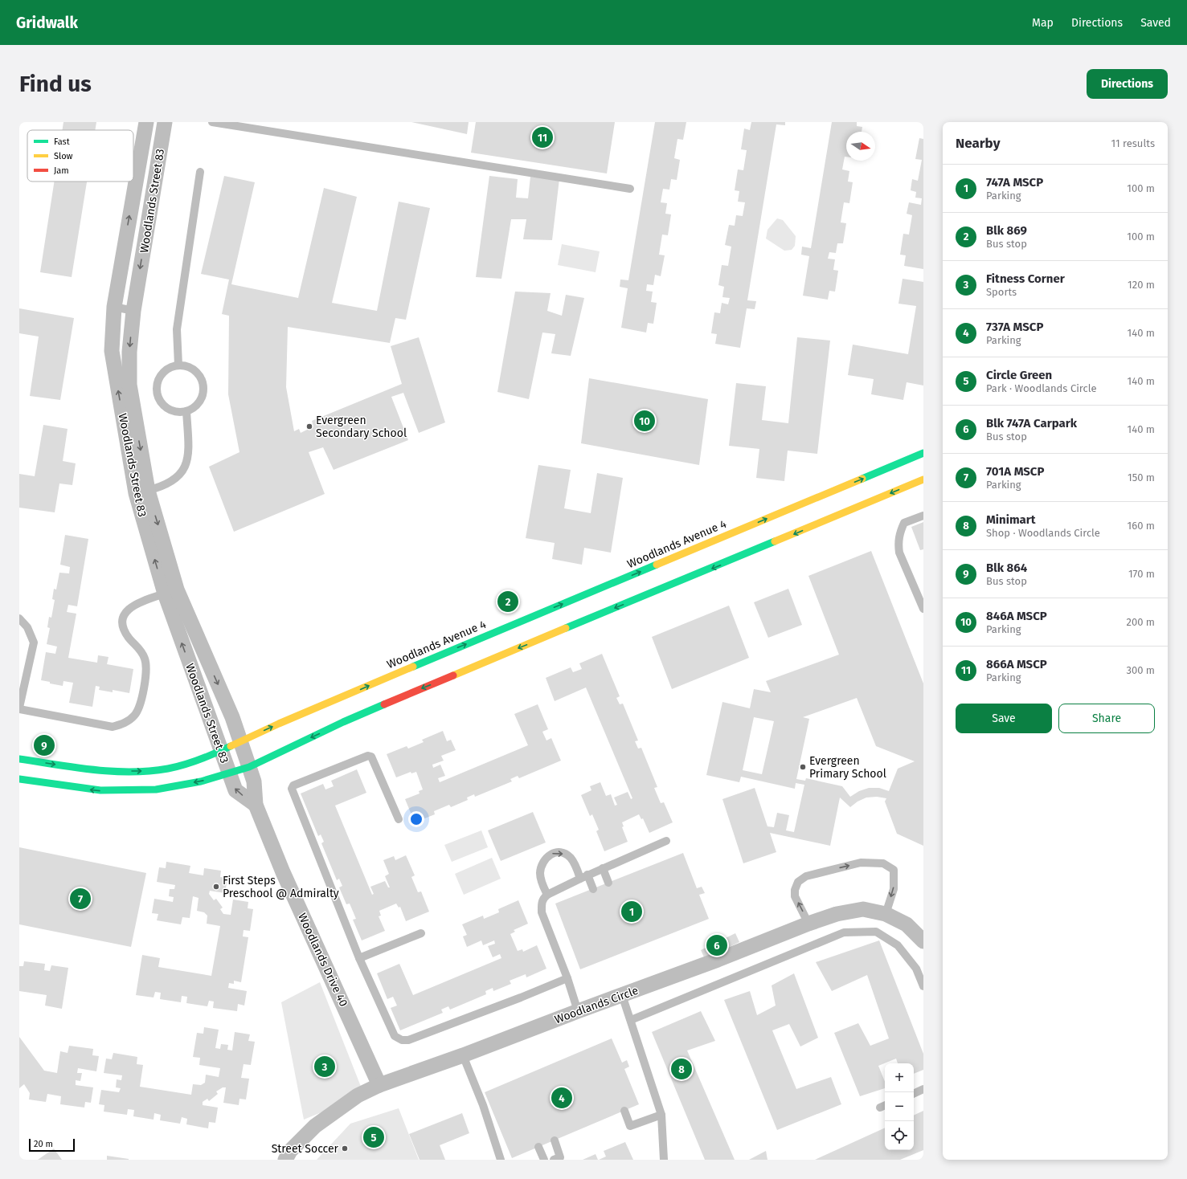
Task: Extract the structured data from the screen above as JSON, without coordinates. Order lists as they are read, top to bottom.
{
  "streets": {
    "main road": ["Woodlands Avenue 4"],
    "street": ["Woodlands Street 83", "Woodlands Drive 40", "Woodlands Circle"]
  },
  "crossings": [
    ["Woodlands Street 83", "Woodlands Avenue 4"],
    ["Woodlands Street 83", "Woodlands Drive 40"],
    ["Woodlands Avenue 4", "Woodlands Drive 40"],
    ["Woodlands Drive 40", "Woodlands Circle"]
  ],
  "places": [
    "Evergreen Secondary School",
    "Evergreen Primary School",
    "First Steps Preschool @ Admiralty",
    "Street Soccer"
  ],
  "legend": ["Fast", "Slow", "Jam"],
  "scale_bar": "20 m",
  "north": "right",
  "page": {
    "header": "Gridwalk",
    "nav": ["Map", "Directions", "Saved"],
    "buttons": [
      "Directions",
      ["Save", "Share"]
    ],
    "title": "Find us",
    "heading": ["Nearby", "11 results"],
    "pins": [
      "11",
      "10",
      "2",
      "9",
      "7",
      "1",
      "6",
      "3",
      "8",
      "4",
      "5"
    ],
    "list": [
      {
        "mark": "1",
        "name": "747A MSCP",
        "note": "Parking",
        "value": "100 m"
      },
      {
        "mark": "2",
        "name": "Blk 869",
        "note": "Bus stop",
        "value": "100 m"
      },
      {
        "mark": "3",
        "name": "Fitness Corner",
        "note": "Sports",
        "value": "120 m"
      },
      {
        "mark": "4",
        "name": "737A MSCP",
        "note": "Parking",
        "value": "140 m"
      },
      {
        "mark": "5",
        "name": "Circle Green",
        "note": "Park · Woodlands Circle",
        "value": "140 m"
      },
      {
        "mark": "6",
        "name": "Blk 747A Carpark",
        "note": "Bus stop",
        "value": "140 m"
      },
      {
        "mark": "7",
        "name": "701A MSCP",
        "note": "Parking",
        "value": "150 m"
      },
      {
        "mark": "8",
        "name": "Minimart",
        "note": "Shop · Woodlands Circle",
        "value": "160 m"
      },
      {
        "mark": "9",
        "name": "Blk 864",
        "note": "Bus stop",
        "value": "170 m"
      },
      {
        "mark": "10",
        "name": "846A MSCP",
        "note": "Parking",
        "value": "200 m"
      },
      {
        "mark": "11",
        "name": "866A MSCP",
        "note": "Parking",
        "value": "300 m"
      }
    ],
    "map_buttons": ["+", "−"],
    "scale": "20 m"
  }
}
